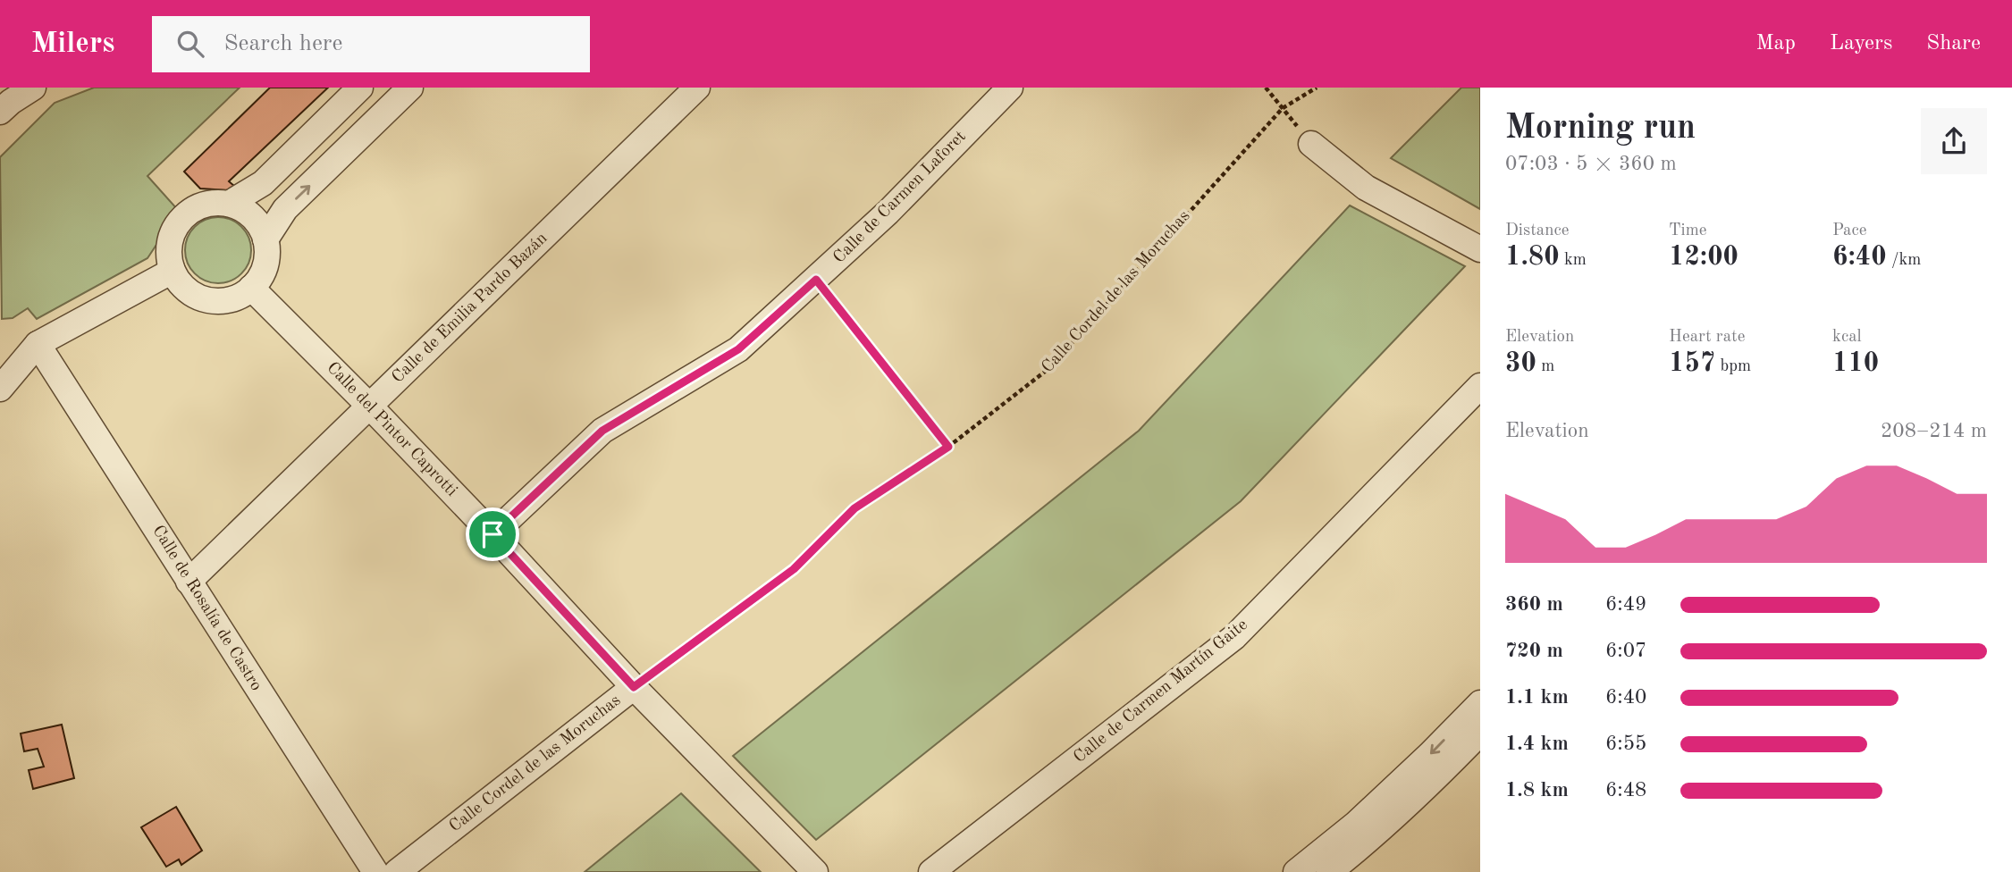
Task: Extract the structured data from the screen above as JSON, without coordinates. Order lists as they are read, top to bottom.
{
  "streets": {
    "street": [
      "Calle de Carmen Laforet",
      "Calle Cordel de las Moruchas",
      "Calle de Emilia Pardo Bazán",
      "Calle del Pintor Caprotti",
      "Calle de Rosalía de Castro",
      "Calle de Carmen Martín Gaite"
    ]
  },
  "crossings": [
    ["Calle de Carmen Laforet", "Calle del Pintor Caprotti"],
    ["Calle Cordel de las Moruchas", "Calle del Pintor Caprotti"],
    ["Calle de Emilia Pardo Bazán", "Calle del Pintor Caprotti"],
    ["Calle de Emilia Pardo Bazán", "Calle de Rosalía de Castro"]
  ],
  "page": {
    "header": "Milers",
    "search": "Search here",
    "nav": ["Map", "Layers", "Share"],
    "heading": ["Morning run", "07:03 · 5 × 360 m"],
    "stats": [
      ["Distance", "1.80 km"],
      ["Time", "12:00"],
      ["Pace", "6:40 /km"],
      ["Elevation", "30 m"],
      ["Heart rate", "157 bpm"],
      ["kcal", "110"]
    ],
    "chart": ["Elevation", "208–214 m"],
    "list": [
      {
        "name": "360 m",
        "note": "6:49"
      },
      {
        "name": "720 m",
        "note": "6:07"
      },
      {
        "name": "1.1 km",
        "note": "6:40"
      },
      {
        "name": "1.4 km",
        "note": "6:55"
      },
      {
        "name": "1.8 km",
        "note": "6:48"
      }
    ]
  }
}
